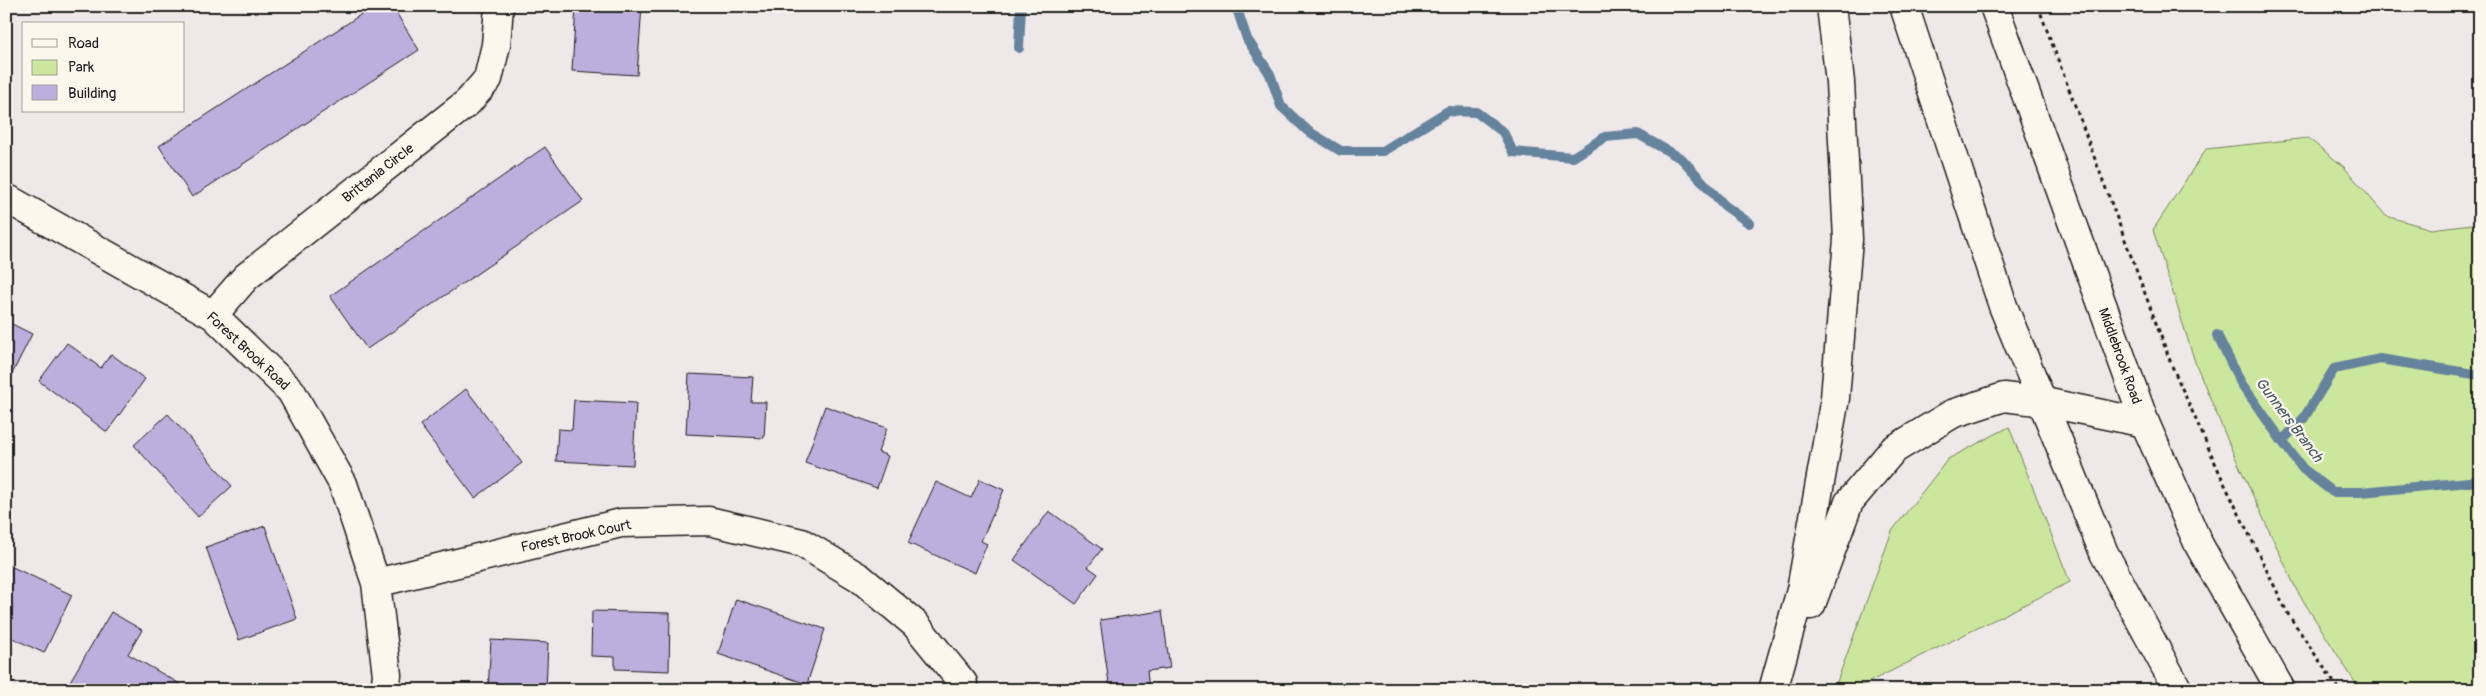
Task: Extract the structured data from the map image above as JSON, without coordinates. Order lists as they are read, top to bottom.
{
  "streets": {
    "main road": [
      "Brittania Circle",
      "Forest Brook Road",
      "Middlebrook Road",
      "Forest Brook Court"
    ]
  },
  "crossings": [
    ["Brittania Circle", "Forest Brook Road"],
    ["Forest Brook Road", "Forest Brook Court"]
  ],
  "water": ["Gunners Branch"],
  "legend": ["Road", "Park", "Building"]
}
